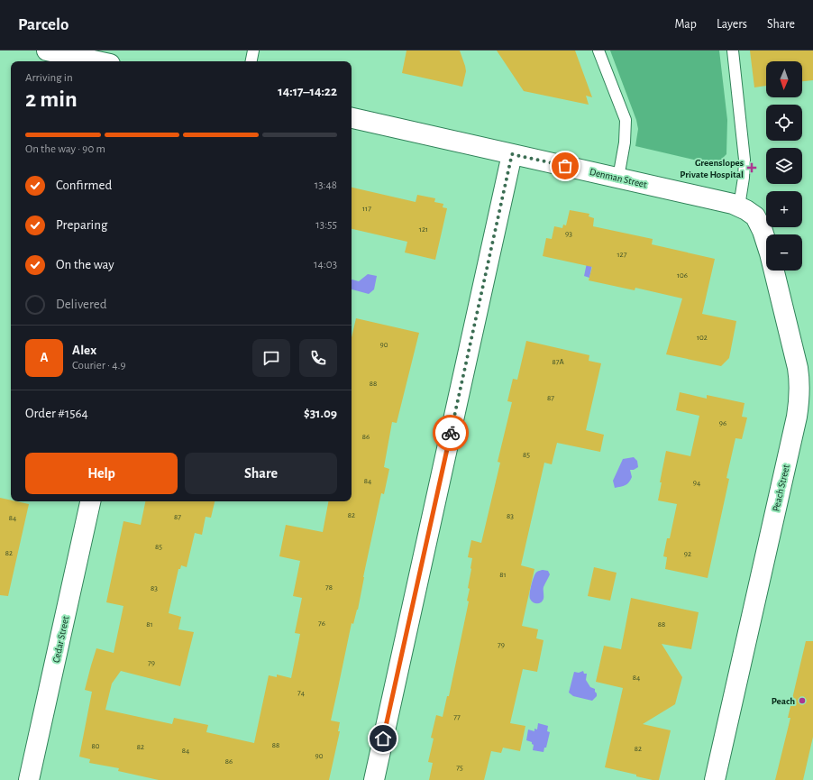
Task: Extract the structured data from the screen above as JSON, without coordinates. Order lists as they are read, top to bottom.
{
  "streets": {
    "street": ["Denman Street", "Peach Street", "Cedar Street"]
  },
  "crossings": [
    ["Denman Street", "Peach Street"]
  ],
  "places": {
    "health": ["Greenslopes Private Hospital"],
    "other": ["Peach"]
  },
  "house_numbers": [
    "117",
    "121",
    "93",
    "127",
    "106",
    "102",
    "90",
    "87A",
    "88",
    "87",
    "96",
    "86",
    "85",
    "84",
    "94",
    "82",
    "83",
    "87",
    "84",
    "85",
    "82",
    "92",
    "81",
    "78",
    "83",
    "76",
    "81",
    "88",
    "79",
    "79",
    "84",
    "74",
    "77",
    "88",
    "80",
    "82",
    "82",
    "84",
    "90",
    "86",
    "75"
  ],
  "north": "bottom",
  "page": {
    "header": "Parcelo",
    "nav": ["Map", "Layers", "Share"],
    "map_buttons": ["+", "−"],
    "heading": ["2 min", "Arriving in", "14:17–14:22"],
    "panel": [
      "Alex",
      "Courier · 4.9",
      "Order #1564",
      "$31.09"
    ],
    "bar": "On the way · 90 m",
    "list": [
      ["Confirmed", "13:48"],
      ["Preparing", "13:55"],
      ["On the way", "14:03"],
      "Delivered"
    ],
    "round": "A",
    "buttons": ["Help", "Share"]
  }
}
